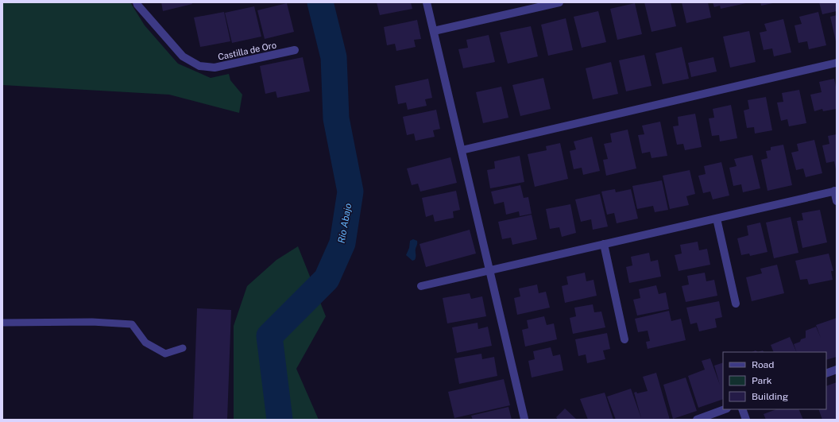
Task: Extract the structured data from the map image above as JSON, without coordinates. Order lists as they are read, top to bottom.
{
  "streets": {
    "street": ["Castilla de Oro"]
  },
  "water": ["Río Abajo"],
  "legend": ["Road", "Park", "Building"]
}
